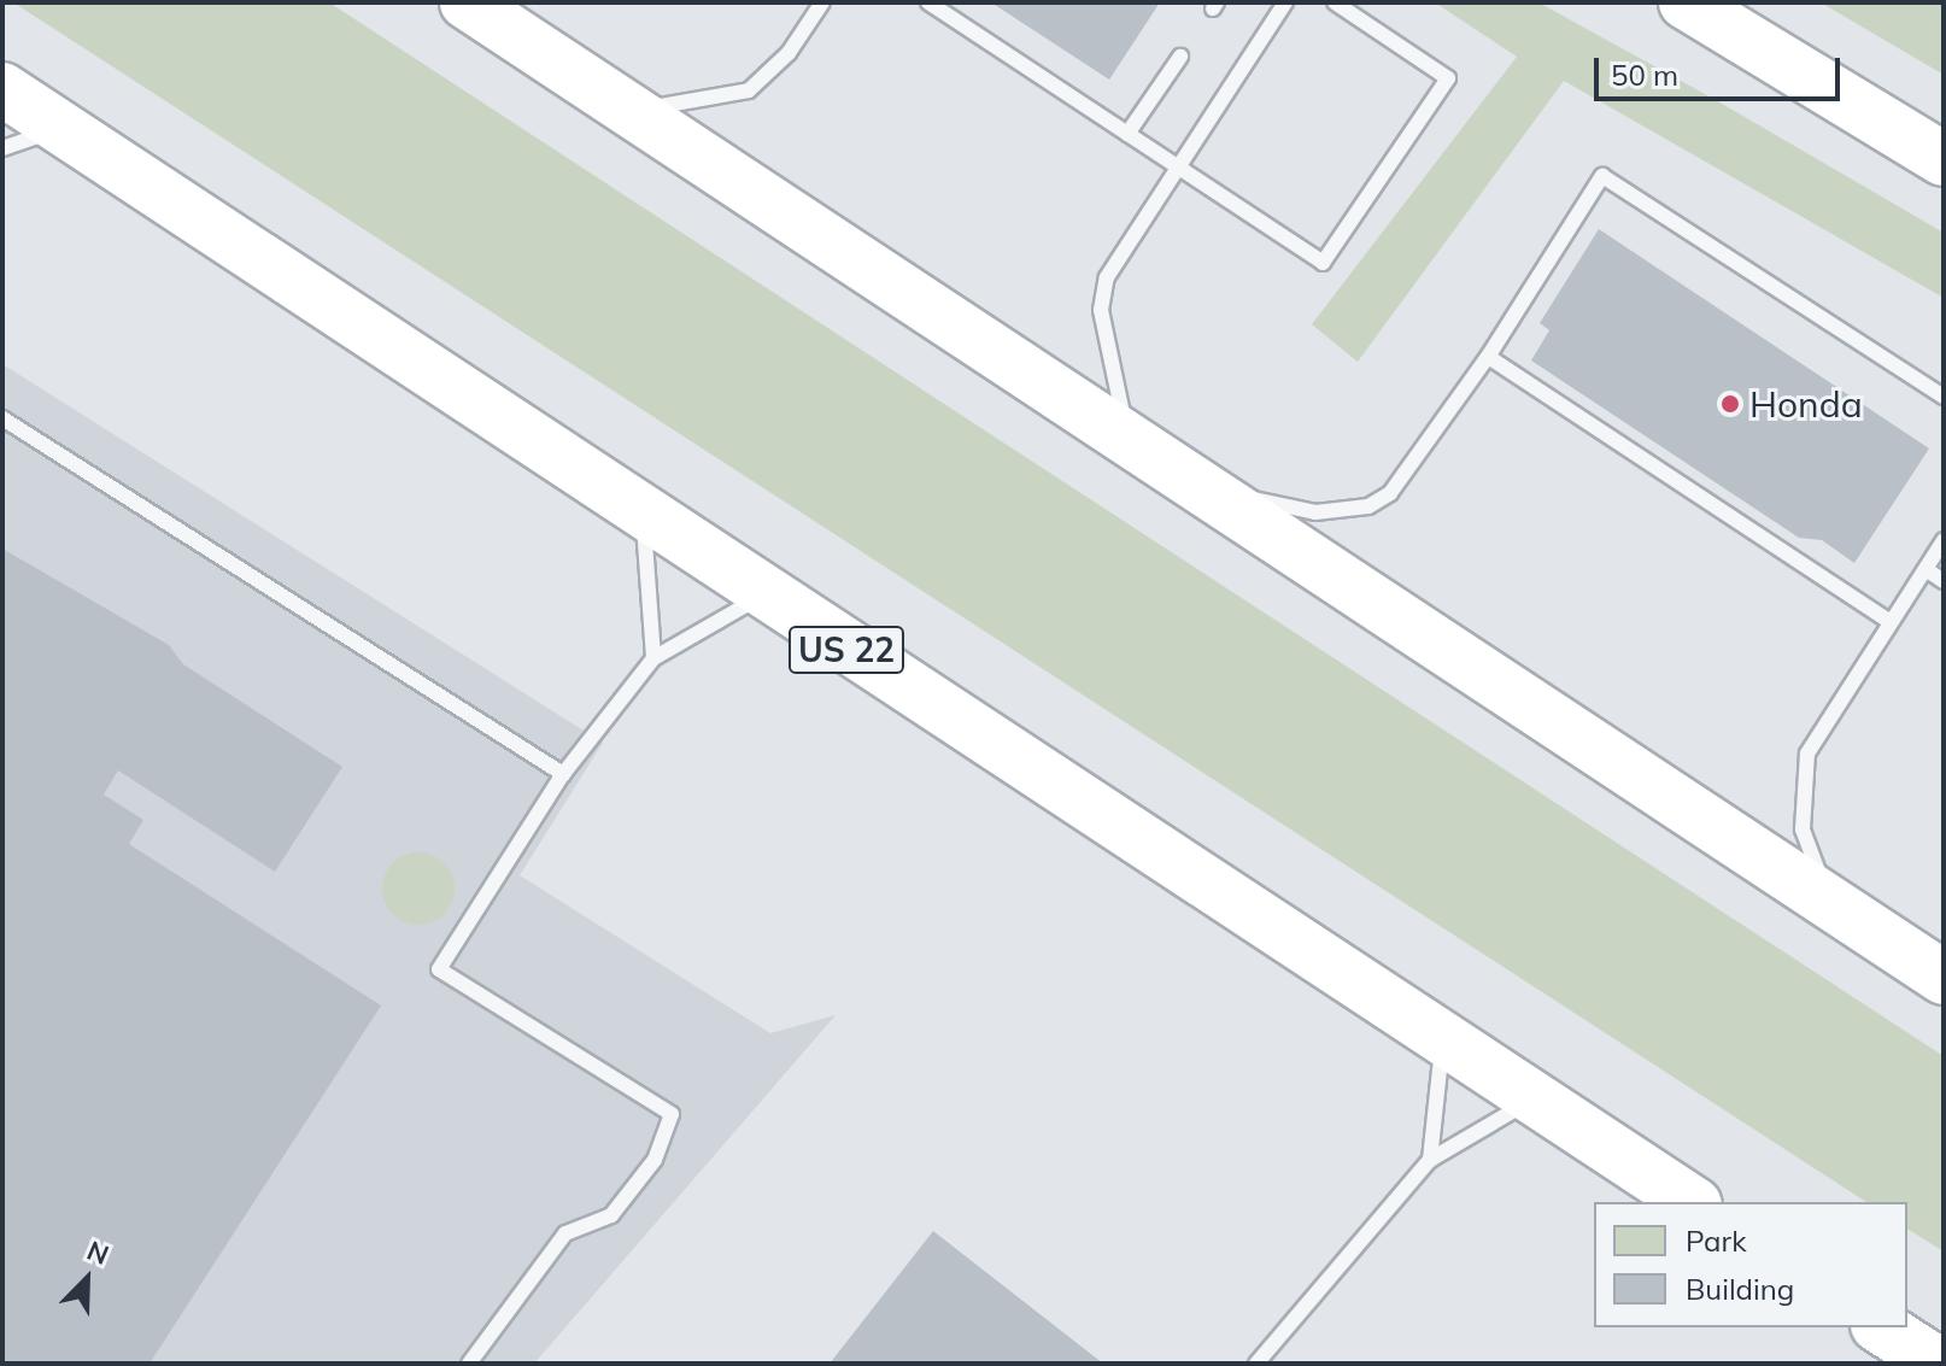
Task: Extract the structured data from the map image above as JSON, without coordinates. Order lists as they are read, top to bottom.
{
  "streets": {
    "highway": ["US 22"]
  },
  "places": ["Honda"],
  "legend": ["Park", "Building"],
  "scale_bar": "50 m",
  "north": "top right"
}
